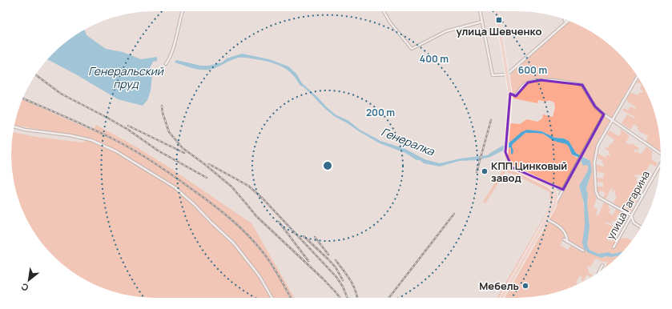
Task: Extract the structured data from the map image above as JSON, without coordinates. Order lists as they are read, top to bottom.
{
  "streets": {
    "street": ["улица Гагарина"]
  },
  "water": ["Генеральский пруд", "Генералка"],
  "places": {
    "transit": ["улица Шевченко"],
    "other": ["КПП Цинковый завод", "Мебель"]
  },
  "north": "bottom left",
  "rings": ["400 m", "600 m", "200 m"]
}
